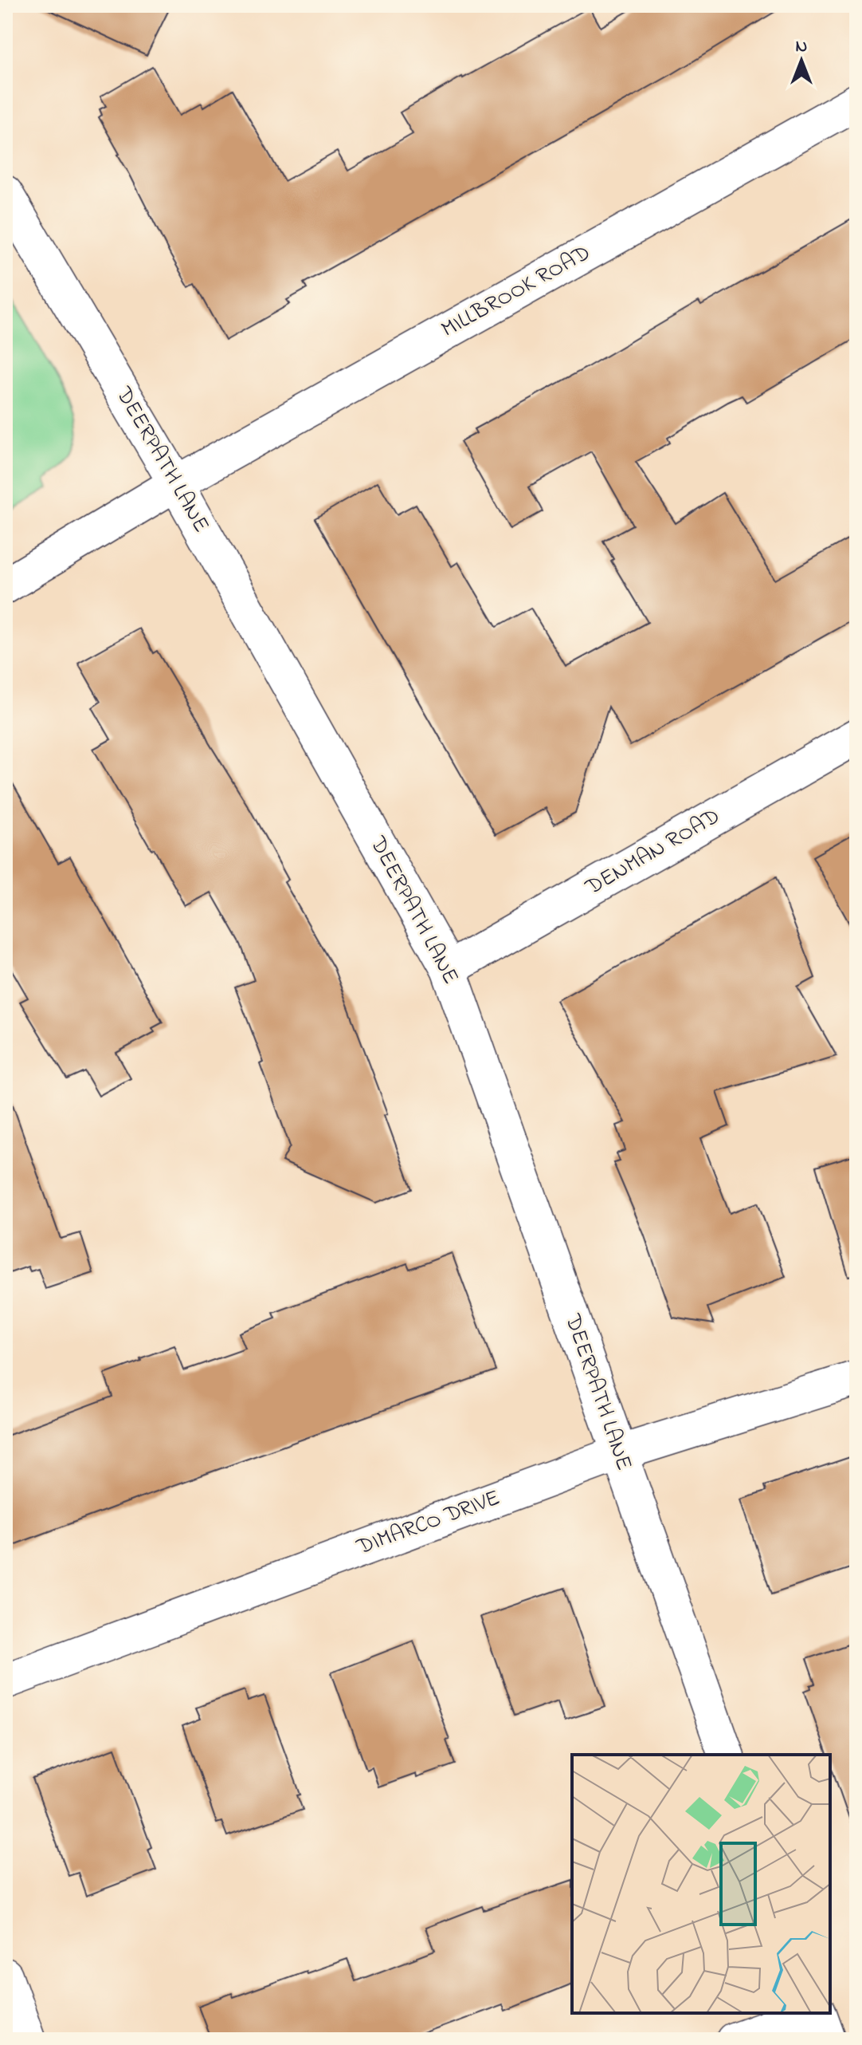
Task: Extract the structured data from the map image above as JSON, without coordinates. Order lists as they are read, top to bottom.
{
  "streets": {
    "street": [
      "MILLBROOK ROAD",
      "DEERPATH LANE",
      "DENMAN ROAD",
      "DIMARCO DRIVE"
    ]
  },
  "crossings": [
    ["MILLBROOK ROAD", "DEERPATH LANE"],
    ["DEERPATH LANE", "DENMAN ROAD"],
    ["DEERPATH LANE", "DIMARCO DRIVE"]
  ],
  "north": "top"
}
